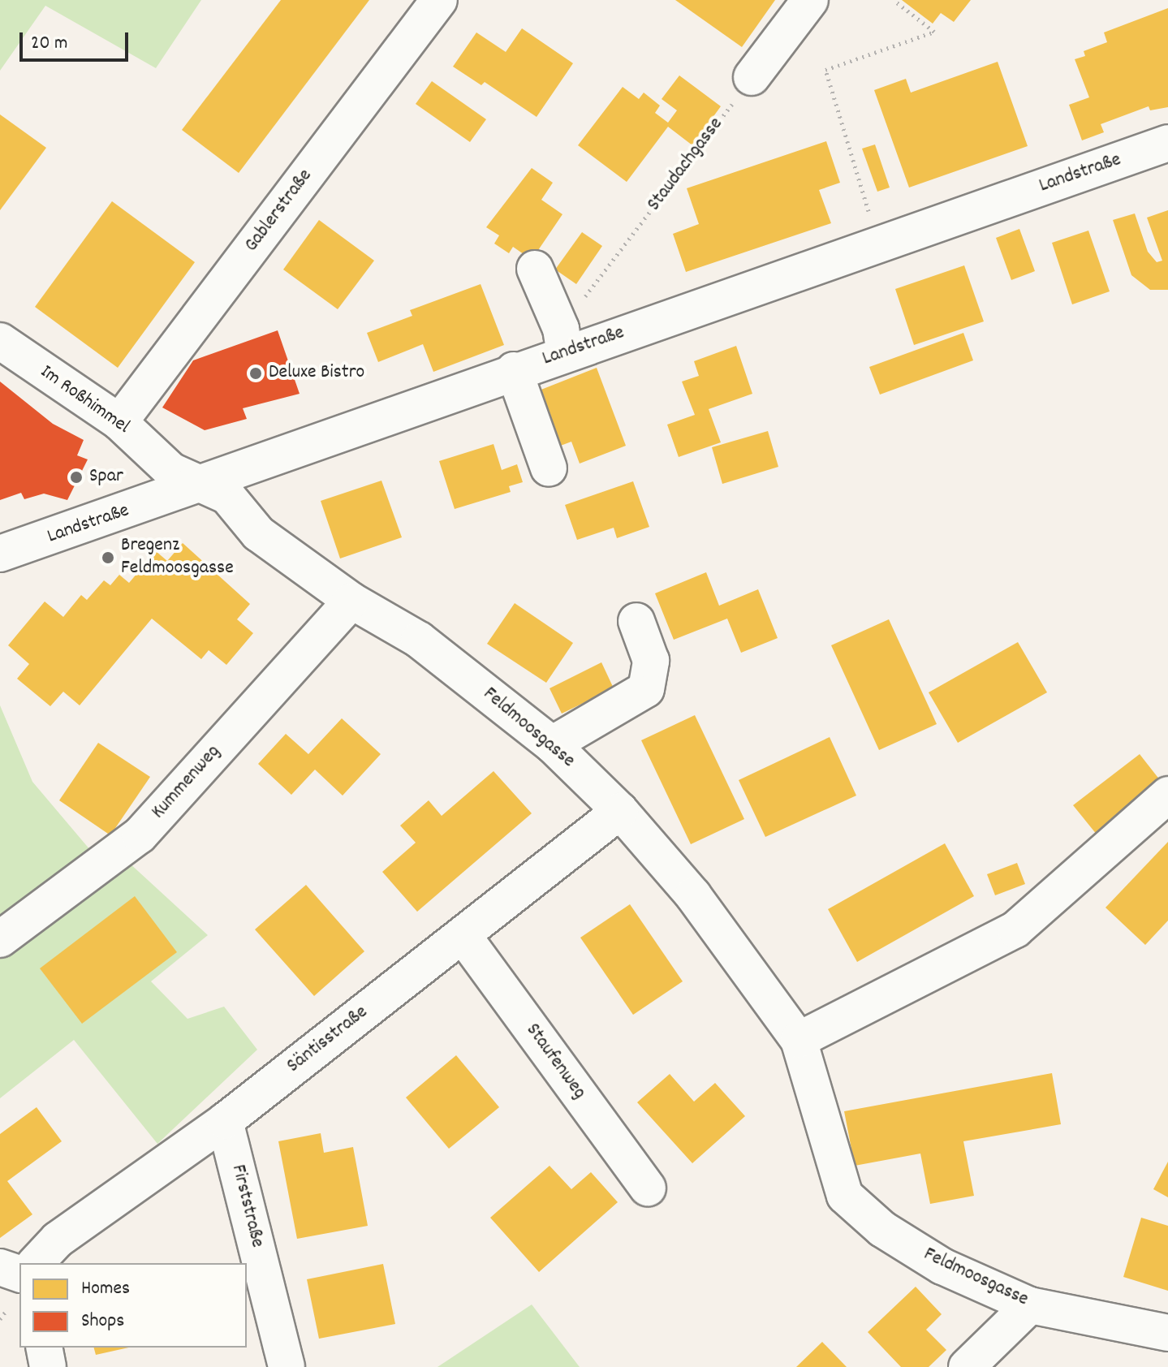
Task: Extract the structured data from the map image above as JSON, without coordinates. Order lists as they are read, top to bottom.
{
  "streets": {
    "street": [
      "Landstraße",
      "Gablerstraße",
      "Im Roßhimmel",
      "Feldmoosgasse",
      "Kummenweg",
      "Säntisstraße",
      "Staufenweg",
      "Firststraße"
    ],
    "path": ["Staudachgasse"]
  },
  "crossings": [
    ["Staudachgasse", "Landstraße"],
    ["Landstraße", "Im Roßhimmel"],
    ["Landstraße", "Feldmoosgasse"],
    ["Gablerstraße", "Im Roßhimmel"],
    ["Im Roßhimmel", "Feldmoosgasse"],
    ["Feldmoosgasse", "Kummenweg"],
    ["Feldmoosgasse", "Säntisstraße"],
    ["Säntisstraße", "Staufenweg"],
    ["Säntisstraße", "Firststraße"]
  ],
  "places": ["Deluxe Bistro", "Spar", "Bregenz Feldmoosgasse"],
  "legend": ["Homes", "Shops"],
  "scale_bar": "20 m"
}
